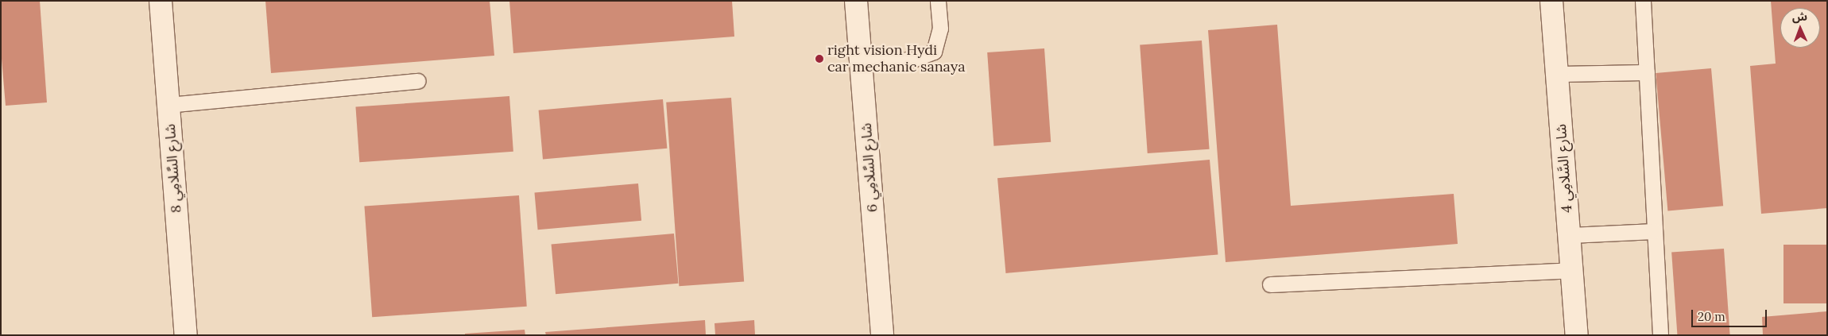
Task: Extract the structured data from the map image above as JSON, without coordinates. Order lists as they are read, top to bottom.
{
  "streets": {
    "street": ["شارع السَّلامِي 6", "شارع السَّلامِي 8", "شارع السَّلامِي 4"]
  },
  "places": ["right vision Hydi car mechanic sanaya"],
  "scale_bar": "20 m",
  "north": "top"
}
